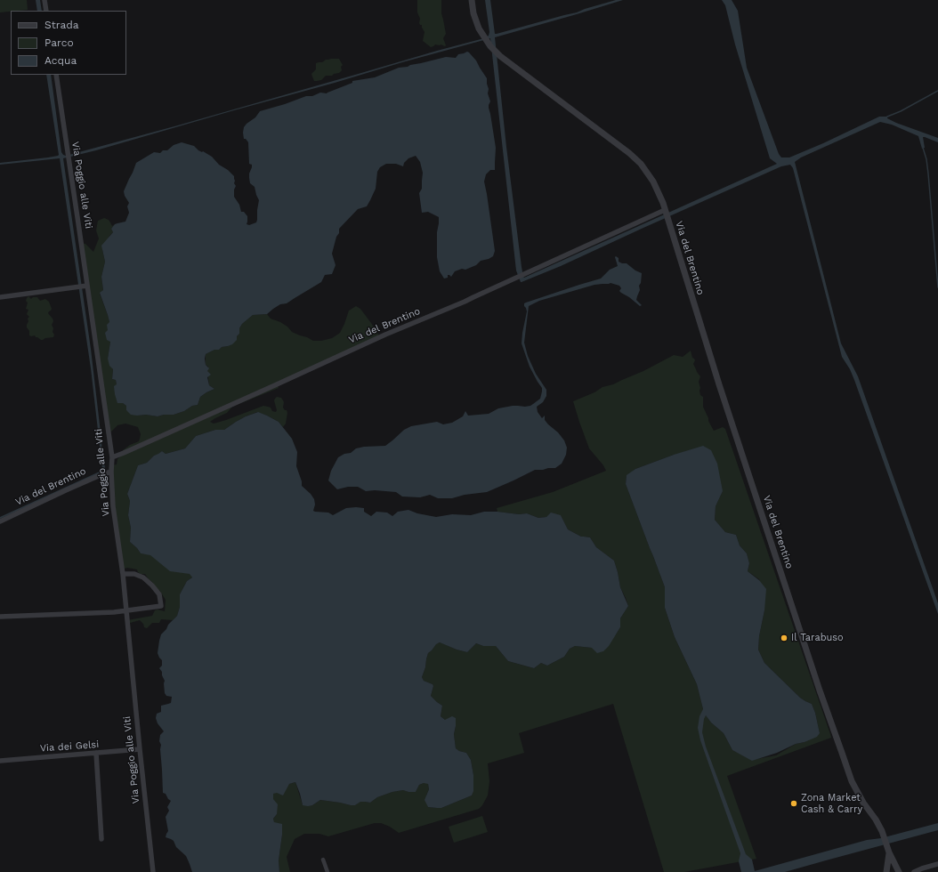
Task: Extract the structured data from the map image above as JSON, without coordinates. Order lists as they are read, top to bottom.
{
  "streets": {
    "street": ["Via Poggio alle Viti", "Via del Brentino", "Via dei Gelsi"]
  },
  "crossings": [
    ["Via Poggio alle Viti", "Via del Brentino"],
    ["Via Poggio alle Viti", "Via dei Gelsi"]
  ],
  "places": ["Il Tarabuso", "Zona Market Cash & Carry"],
  "legend": ["Strada", "Parco", "Acqua"]
}
